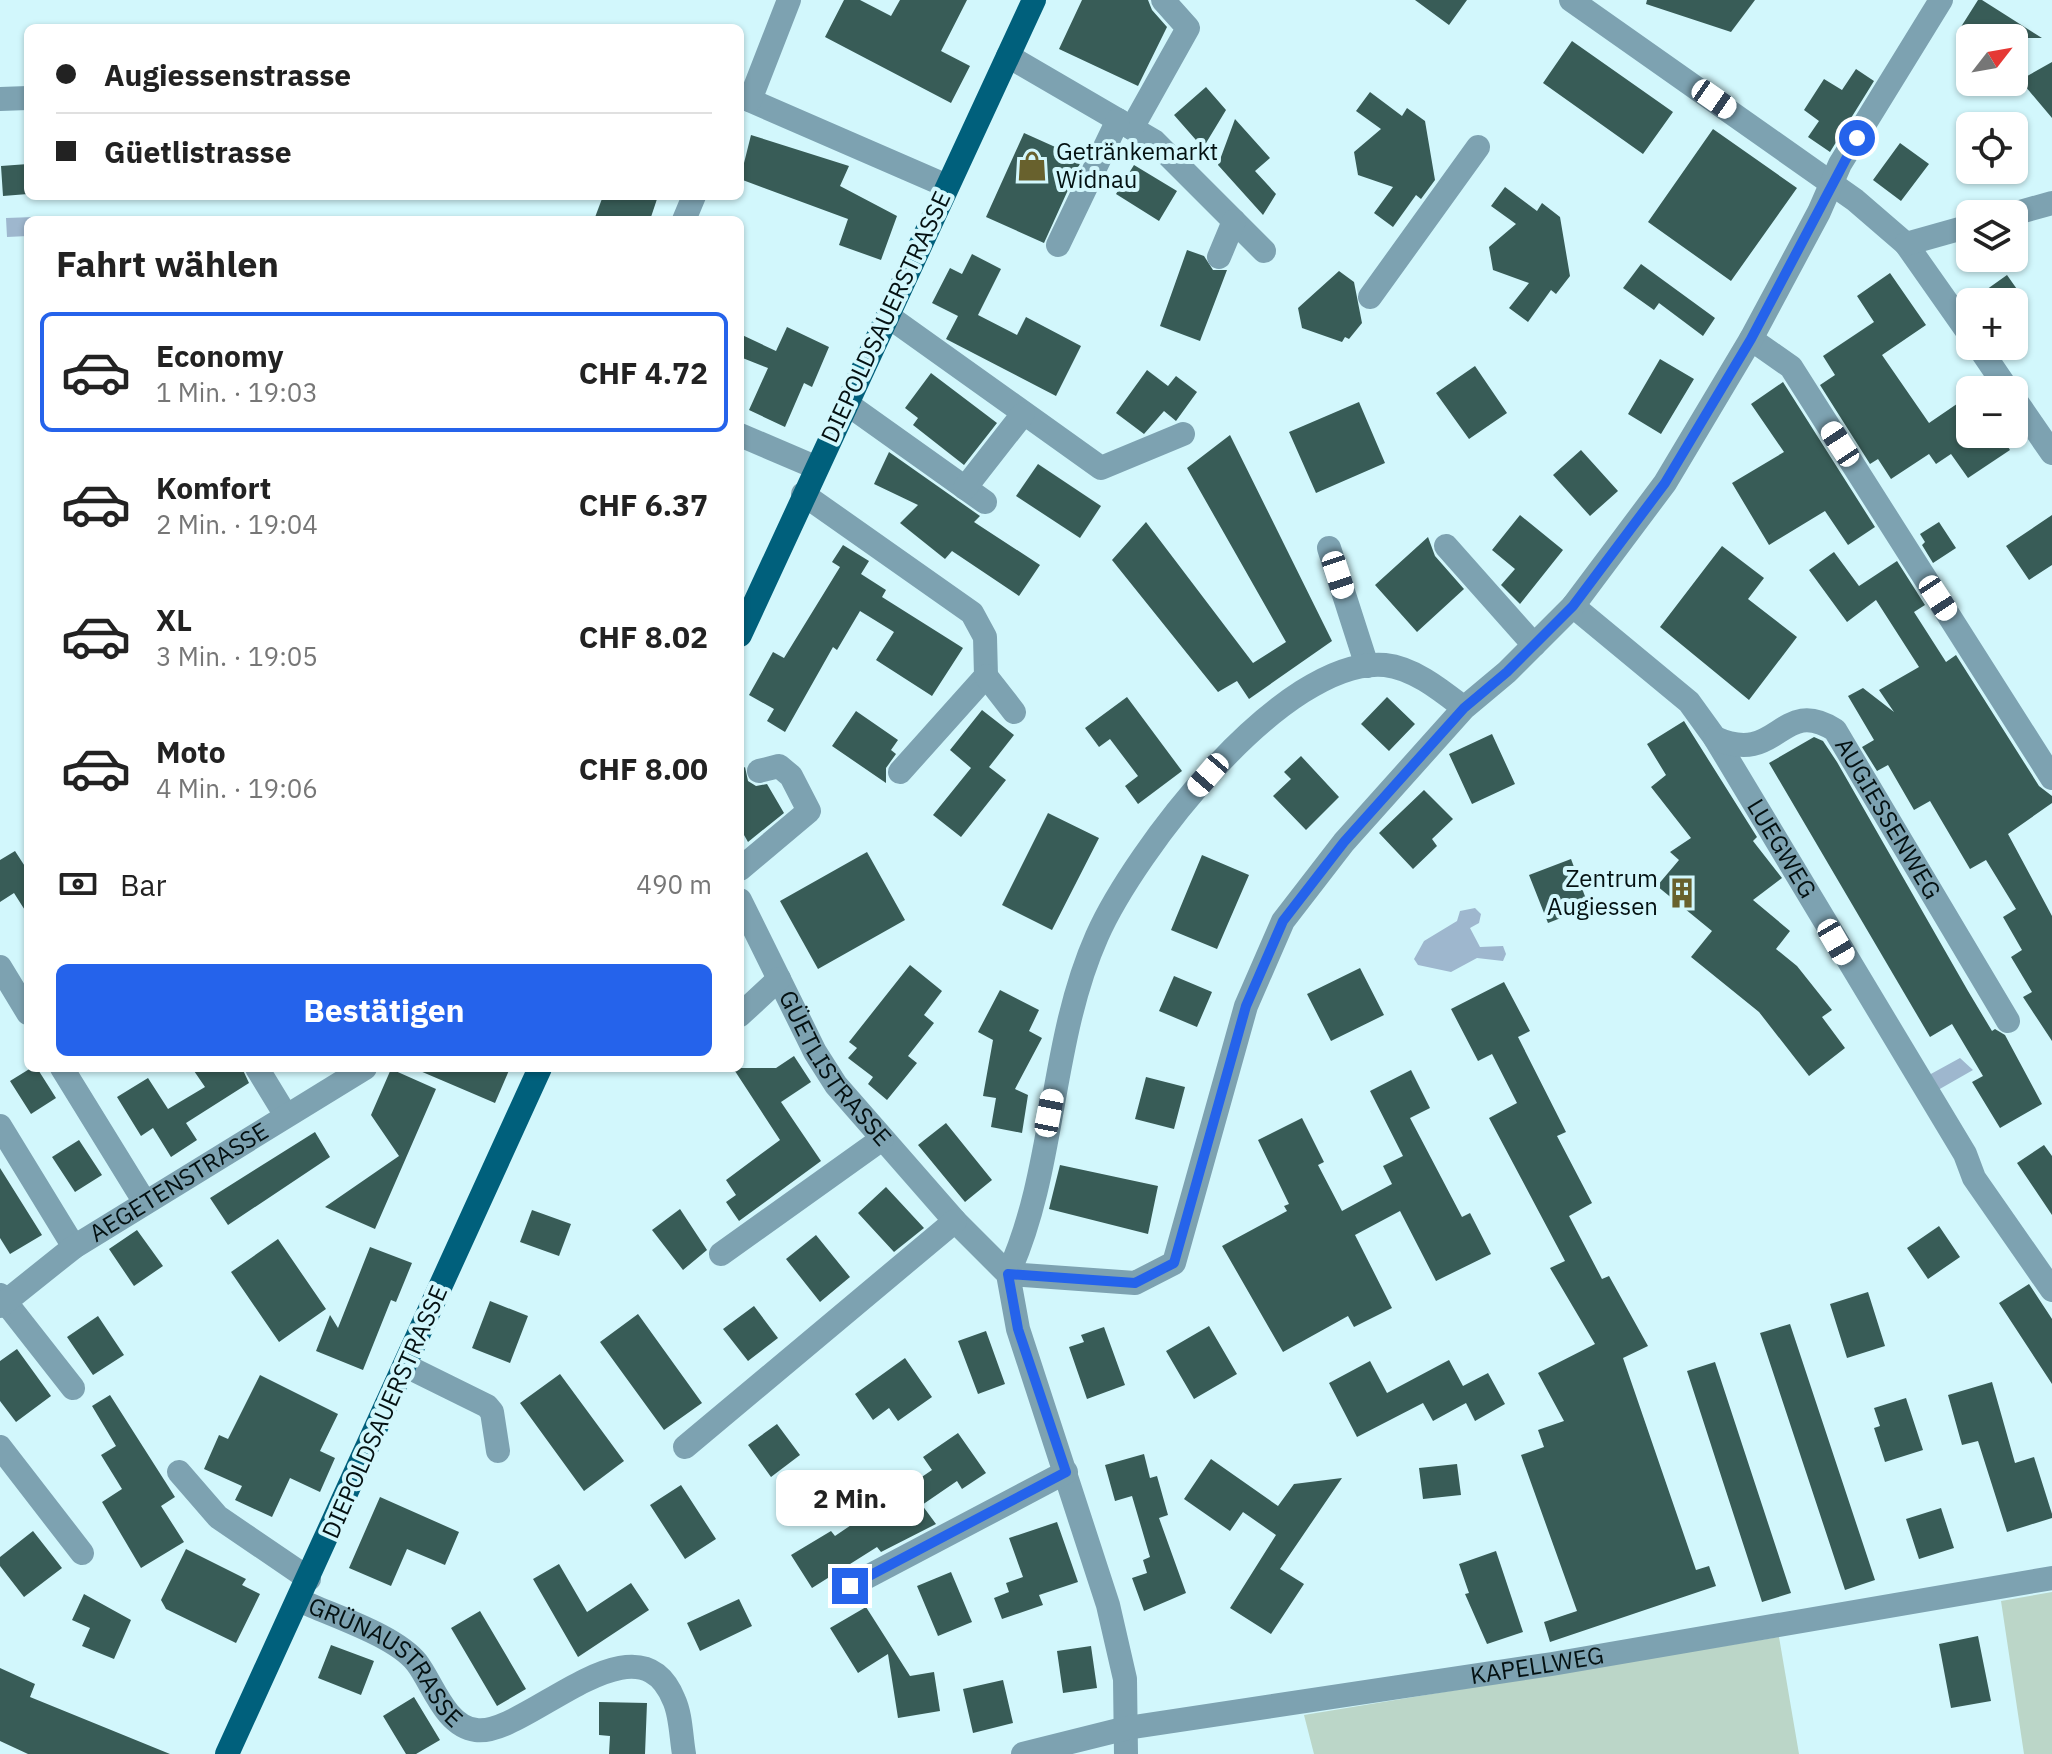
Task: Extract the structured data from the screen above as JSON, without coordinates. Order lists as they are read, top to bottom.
{
  "streets": {
    "main road": ["DIEPOLDSAUERSTRASSE"],
    "street": [
      "AUGIESSENWEG",
      "LUEGWEG",
      "GÜETLISTRASSE",
      "AEGETENSTRASSE",
      "GRÜNAUSTRASSE",
      "KAPELLWEG"
    ]
  },
  "crossings": [
    ["DIEPOLDSAUERSTRASSE", "GRÜNAUSTRASSE"],
    ["AUGIESSENWEG", "LUEGWEG"]
  ],
  "places": {
    "shop": ["Getränkemarkt Widnau"],
    "building": ["Zentrum Augiessen"]
  },
  "north": "top right",
  "page": {
    "map_buttons": ["+", "−"],
    "banner": ["Augiessenstrasse", "Güetlistrasse"],
    "heading": "Fahrt wählen",
    "list": [
      {
        "name": "Economy",
        "note": "1 Min. · 19:03",
        "value": "CHF 4.72"
      },
      {
        "name": "Komfort",
        "note": "2 Min. · 19:04",
        "value": "CHF 6.37"
      },
      {
        "name": "XL",
        "note": "3 Min. · 19:05",
        "value": "CHF 8.02"
      },
      {
        "name": "Moto",
        "note": "4 Min. · 19:06",
        "value": "CHF 8.00"
      }
    ],
    "pay": ["Bar", "490 m"],
    "buttons": "Bestätigen",
    "bubble": "2 Min."
  }
}
